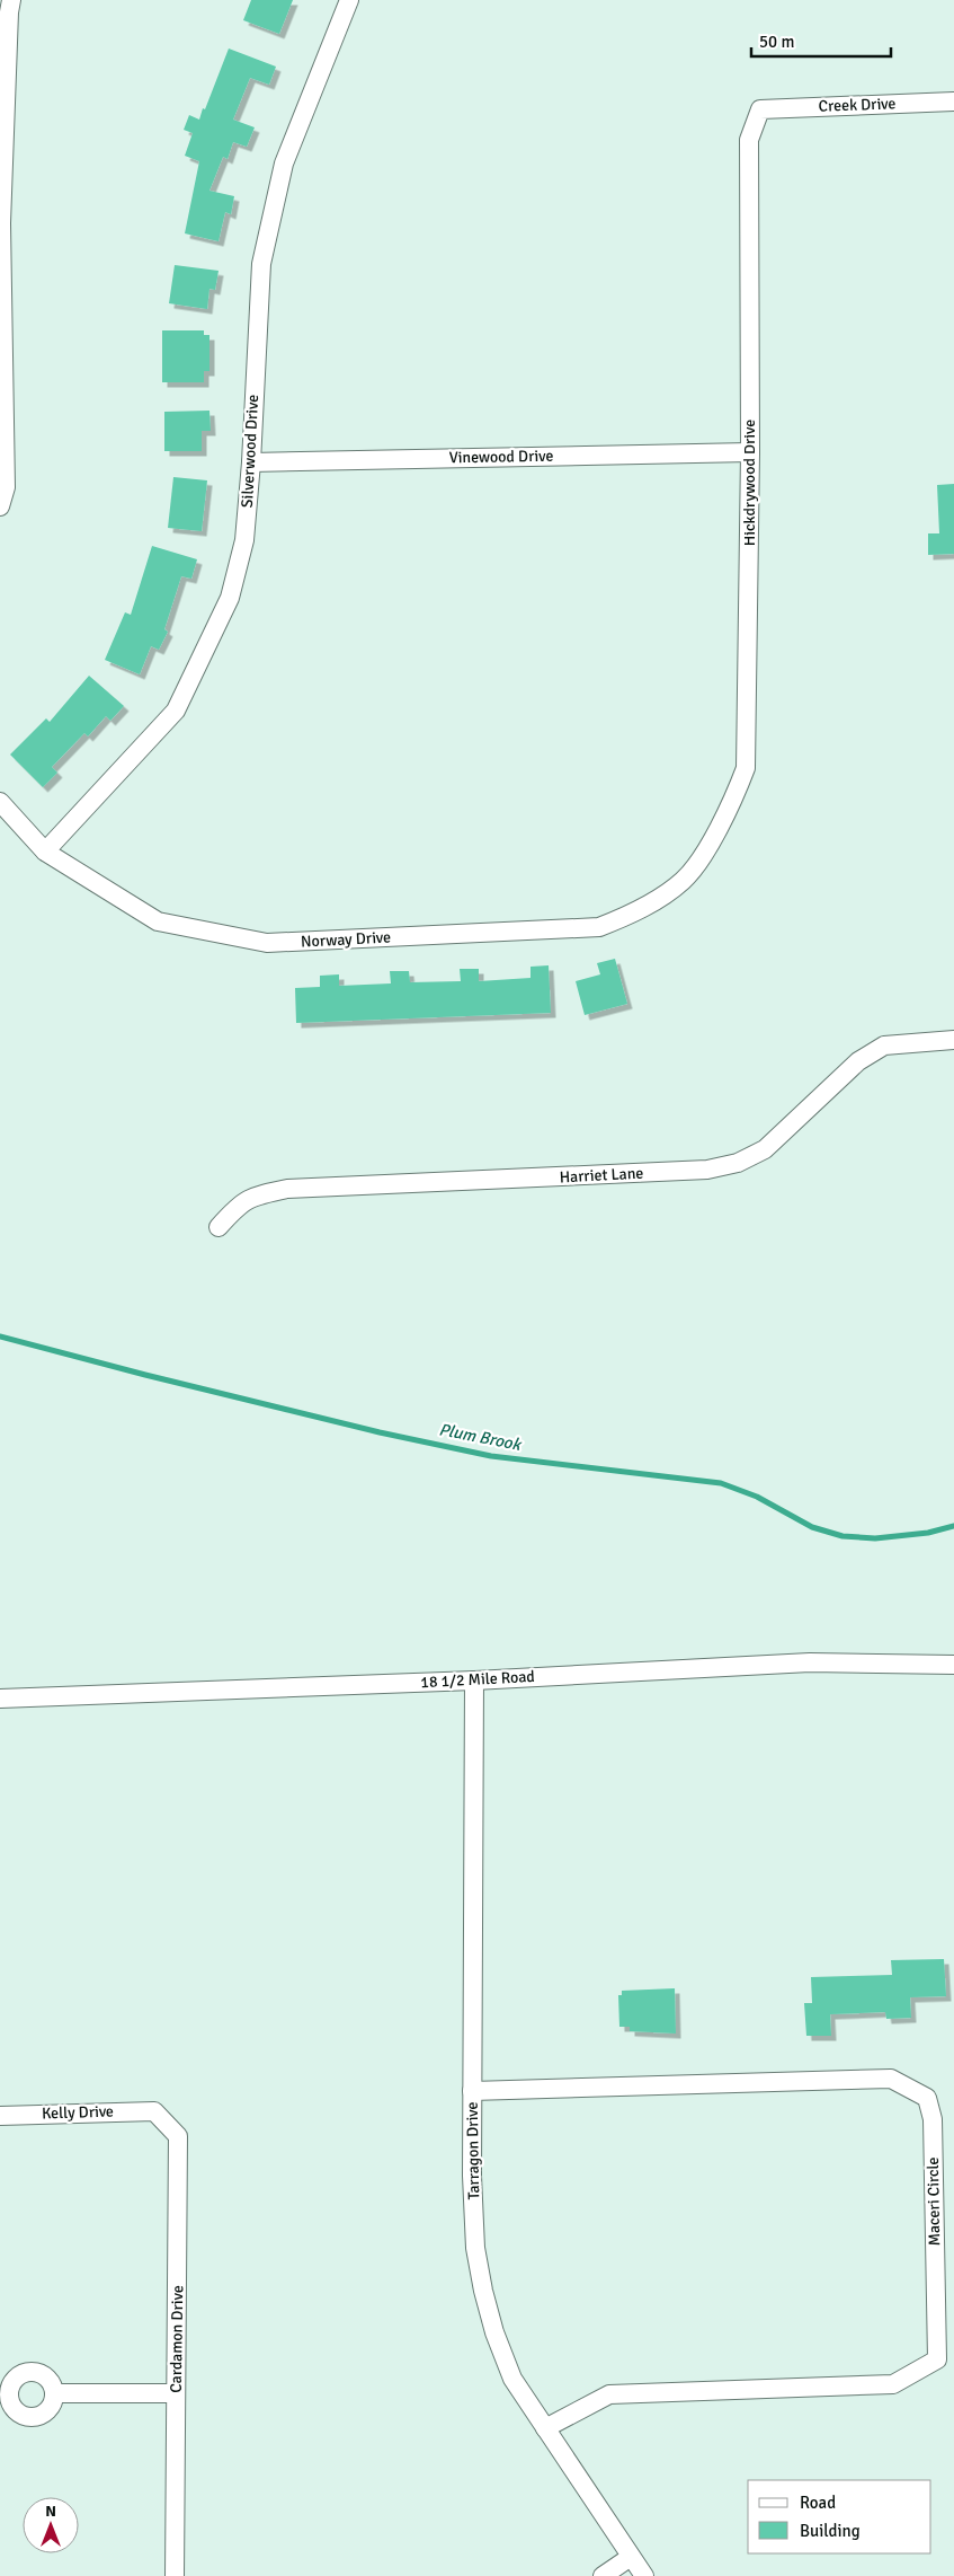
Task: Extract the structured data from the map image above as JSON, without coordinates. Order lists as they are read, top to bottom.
{
  "streets": {
    "street": [
      "Creek Drive",
      "Silverwood Drive",
      "Vinewood Drive",
      "Hickdrywood Drive",
      "Norway Drive",
      "Harriet Lane",
      "18 1/2 Mile Road",
      "Kelly Drive",
      "Tarragon Drive",
      "Maceri Circle",
      "Cardamon Drive"
    ]
  },
  "crossings": [
    ["Creek Drive", "Hickdrywood Drive"],
    ["Silverwood Drive", "Vinewood Drive"],
    ["Silverwood Drive", "Norway Drive"],
    ["Vinewood Drive", "Hickdrywood Drive"],
    ["Hickdrywood Drive", "Norway Drive"],
    ["18 1/2 Mile Road", "Tarragon Drive"],
    ["Kelly Drive", "Cardamon Drive"],
    ["Tarragon Drive", "Maceri Circle"]
  ],
  "water": ["Plum Brook"],
  "legend": ["Road", "Building"],
  "scale_bar": "50 m",
  "north": "top"
}
